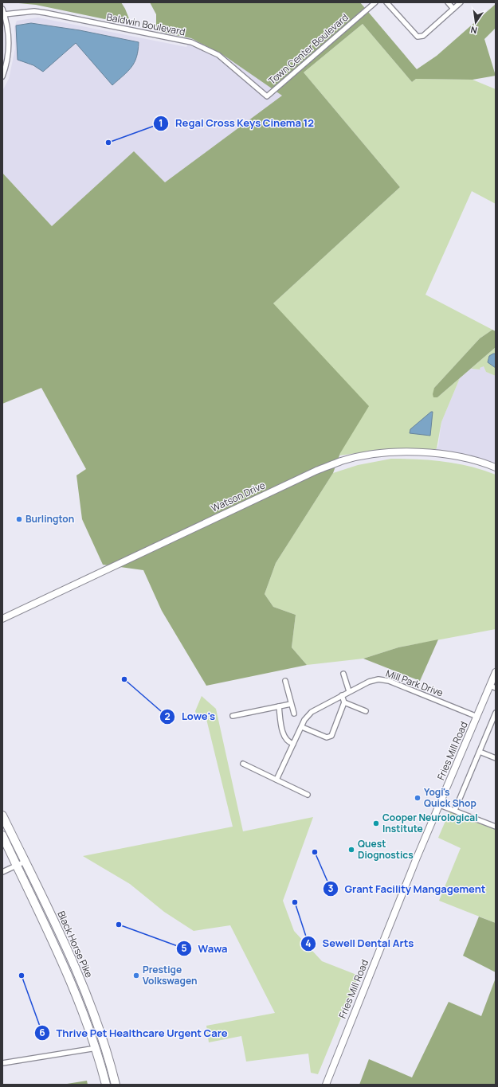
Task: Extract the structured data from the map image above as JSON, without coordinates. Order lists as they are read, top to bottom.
{
  "streets": {
    "highway": ["Black Horse Pike"],
    "street": [
      "Baldwin Boulevard",
      "Town Center Boulevard",
      "Watson Drive",
      "Mill Park Drive",
      "Fries Mill Road"
    ]
  },
  "crossings": [
    ["Baldwin Boulevard", "Town Center Boulevard"],
    ["Mill Park Drive", "Fries Mill Road"]
  ],
  "places": [
    "Regal Cross Keys Cinema 12",
    "Burlington",
    "Lowe's",
    "Yogi's Quick Shop",
    "Cooper Neurological Institute",
    "Quest Diognostics",
    "Grant Facility Mangagement",
    "Sewell Dental Arts",
    "Wawa",
    "Thrive Pet Healthcare Urgent Care",
    "Prestige Volkswagen"
  ],
  "north": "bottom"
}
